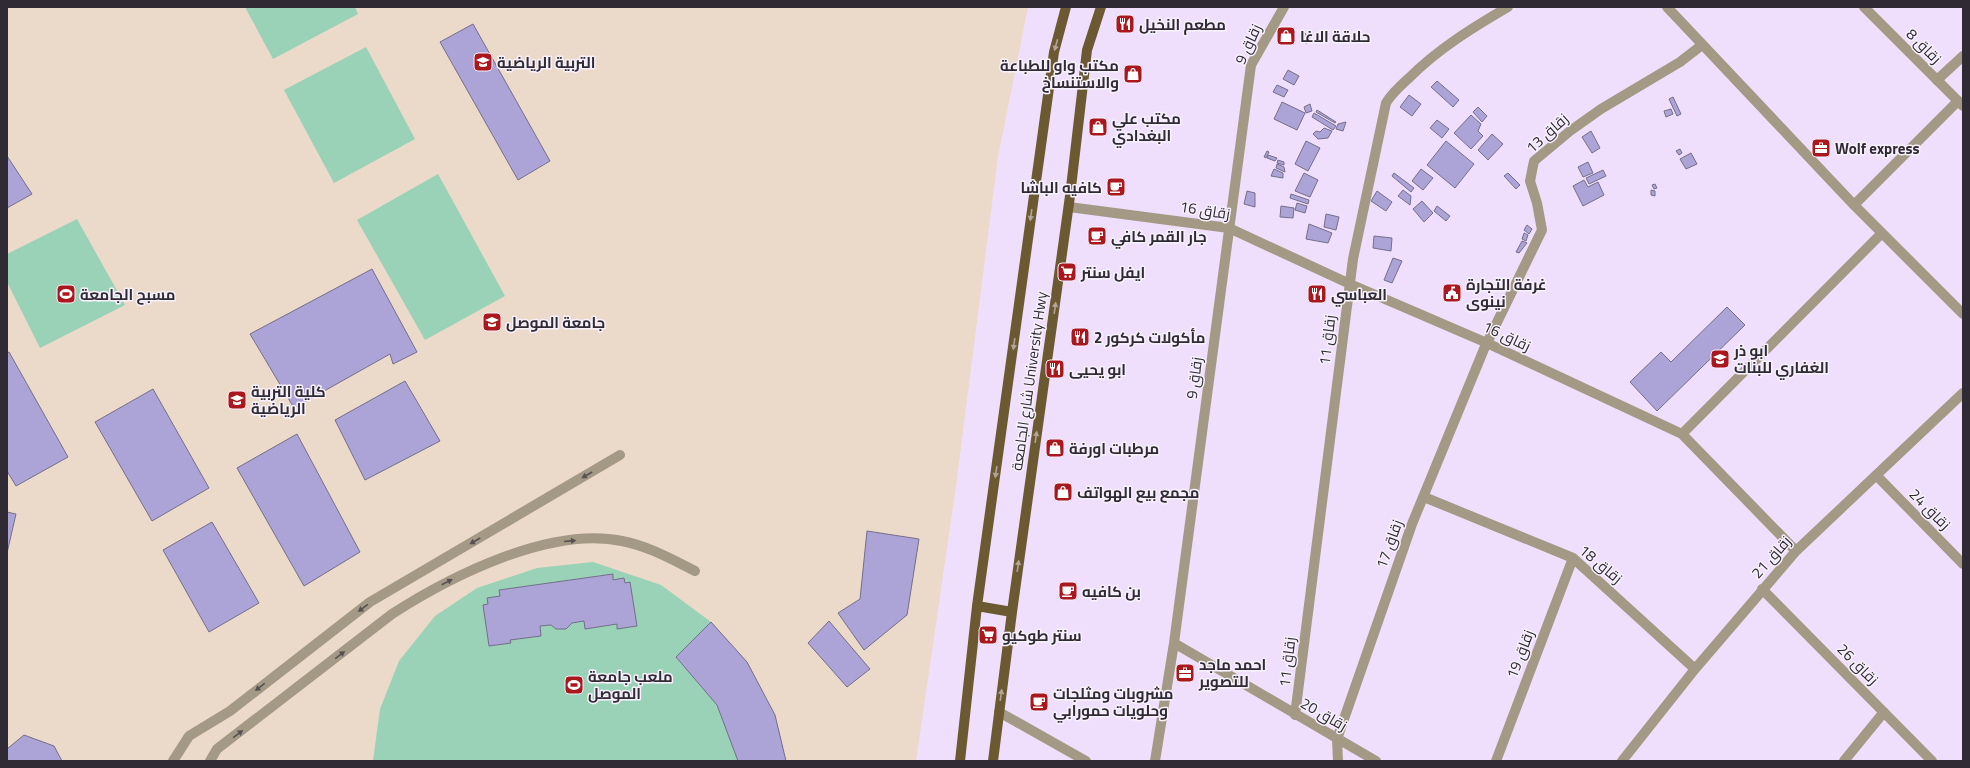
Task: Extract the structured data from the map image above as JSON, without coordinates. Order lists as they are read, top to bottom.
{
  "streets": {
    "main road": ["شارع الجامعة University Hwy"],
    "street": [
      "زقاق 9",
      "زقاق 8",
      "زقاق 13",
      "زقاق 16",
      "زقاق 11",
      "زقاق 24",
      "زقاق 17",
      "زقاق 21",
      "زقاق 18",
      "زقاق 19",
      "زقاق 26",
      "زقاق 20"
    ]
  },
  "crossings": [
    ["زقاق 9", "زقاق 16"],
    ["زقاق 9", "زقاق 20"],
    ["زقاق 13", "زقاق 16"],
    ["زقاق 13", "زقاق 17"],
    ["زقاق 16", "زقاق 11"],
    ["زقاق 16", "شارع الجامعة University Hwy"],
    ["زقاق 16", "زقاق 17"],
    ["زقاق 16", "زقاق 21"],
    ["زقاق 11", "زقاق 20"],
    ["زقاق 24", "زقاق 21"],
    ["زقاق 17", "زقاق 18"],
    ["زقاق 17", "زقاق 20"],
    ["زقاق 21", "زقاق 18"],
    ["زقاق 21", "زقاق 26"],
    ["زقاق 18", "زقاق 19"]
  ],
  "places": {
    "restaurant": [
      "مطعم النخيل",
      "العباسي",
      "مأكولات كركور 2",
      "ابو يحيى"
    ],
    "shop": [
      "حلاقة الاغا",
      "مكتب واو للطباعة والاستنساخ",
      "مكتب علي البغدادي",
      "مرطبات اورفة",
      "مجمع بيع الهواتف"
    ],
    "school or university": [
      "التربية الرياضية",
      "جامعة الموصل",
      "ابو ذر الغفاري للبنات",
      "كلية التربية الرياضية"
    ],
    "office": ["Wolf express", "احمد ماجد للتصوير"],
    "cafe": [
      "كافيه الباشا",
      "جار القمر كافي",
      "بن كافيه",
      "مشروبات ومثلجات وحلويات حمورابي"
    ],
    "supermarket": ["ايفل سنتر", "سنتر طوكيو"],
    "public building": ["غرفة التجارة نينوى"],
    "sports": ["مسبح الجامعة", "ملعب جامعة الموصل"]
  }
}
